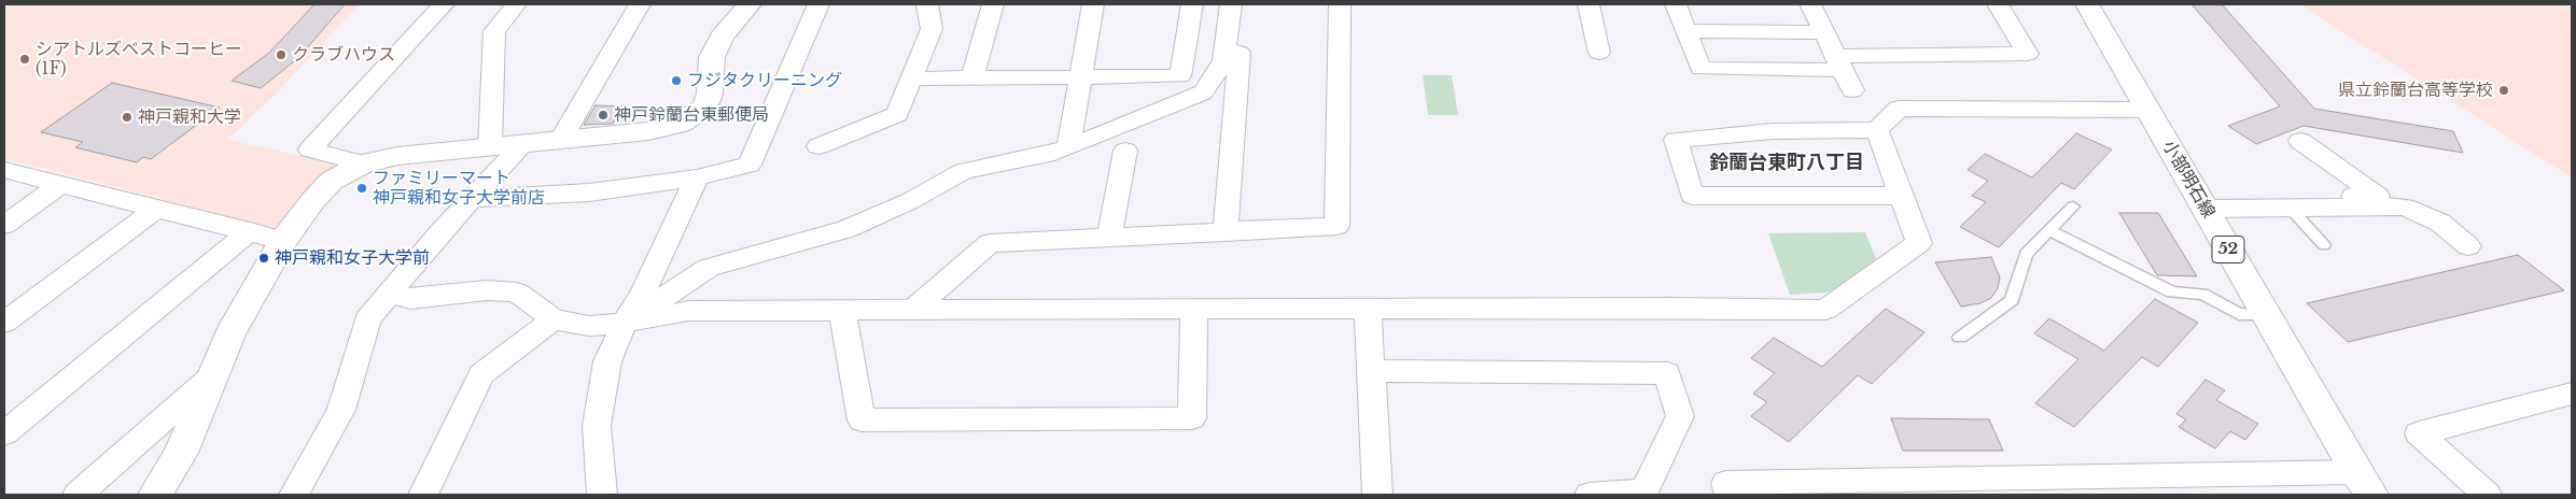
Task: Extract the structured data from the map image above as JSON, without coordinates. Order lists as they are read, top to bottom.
{
  "streets": {
    "street": ["小部明石線", "52"]
  },
  "districts": ["鈴蘭台東町八丁目"],
  "places": [
    "クラブハウス",
    "シアトルズベストコーヒー (1F)",
    "フジタクリーニング",
    "県立鈴蘭台高等学校",
    "神戸鈴蘭台東郵便局",
    "神戸親和大学",
    "ファミリーマート 神戸親和女子大学前店",
    "神戸親和女子大学前"
  ]
}
